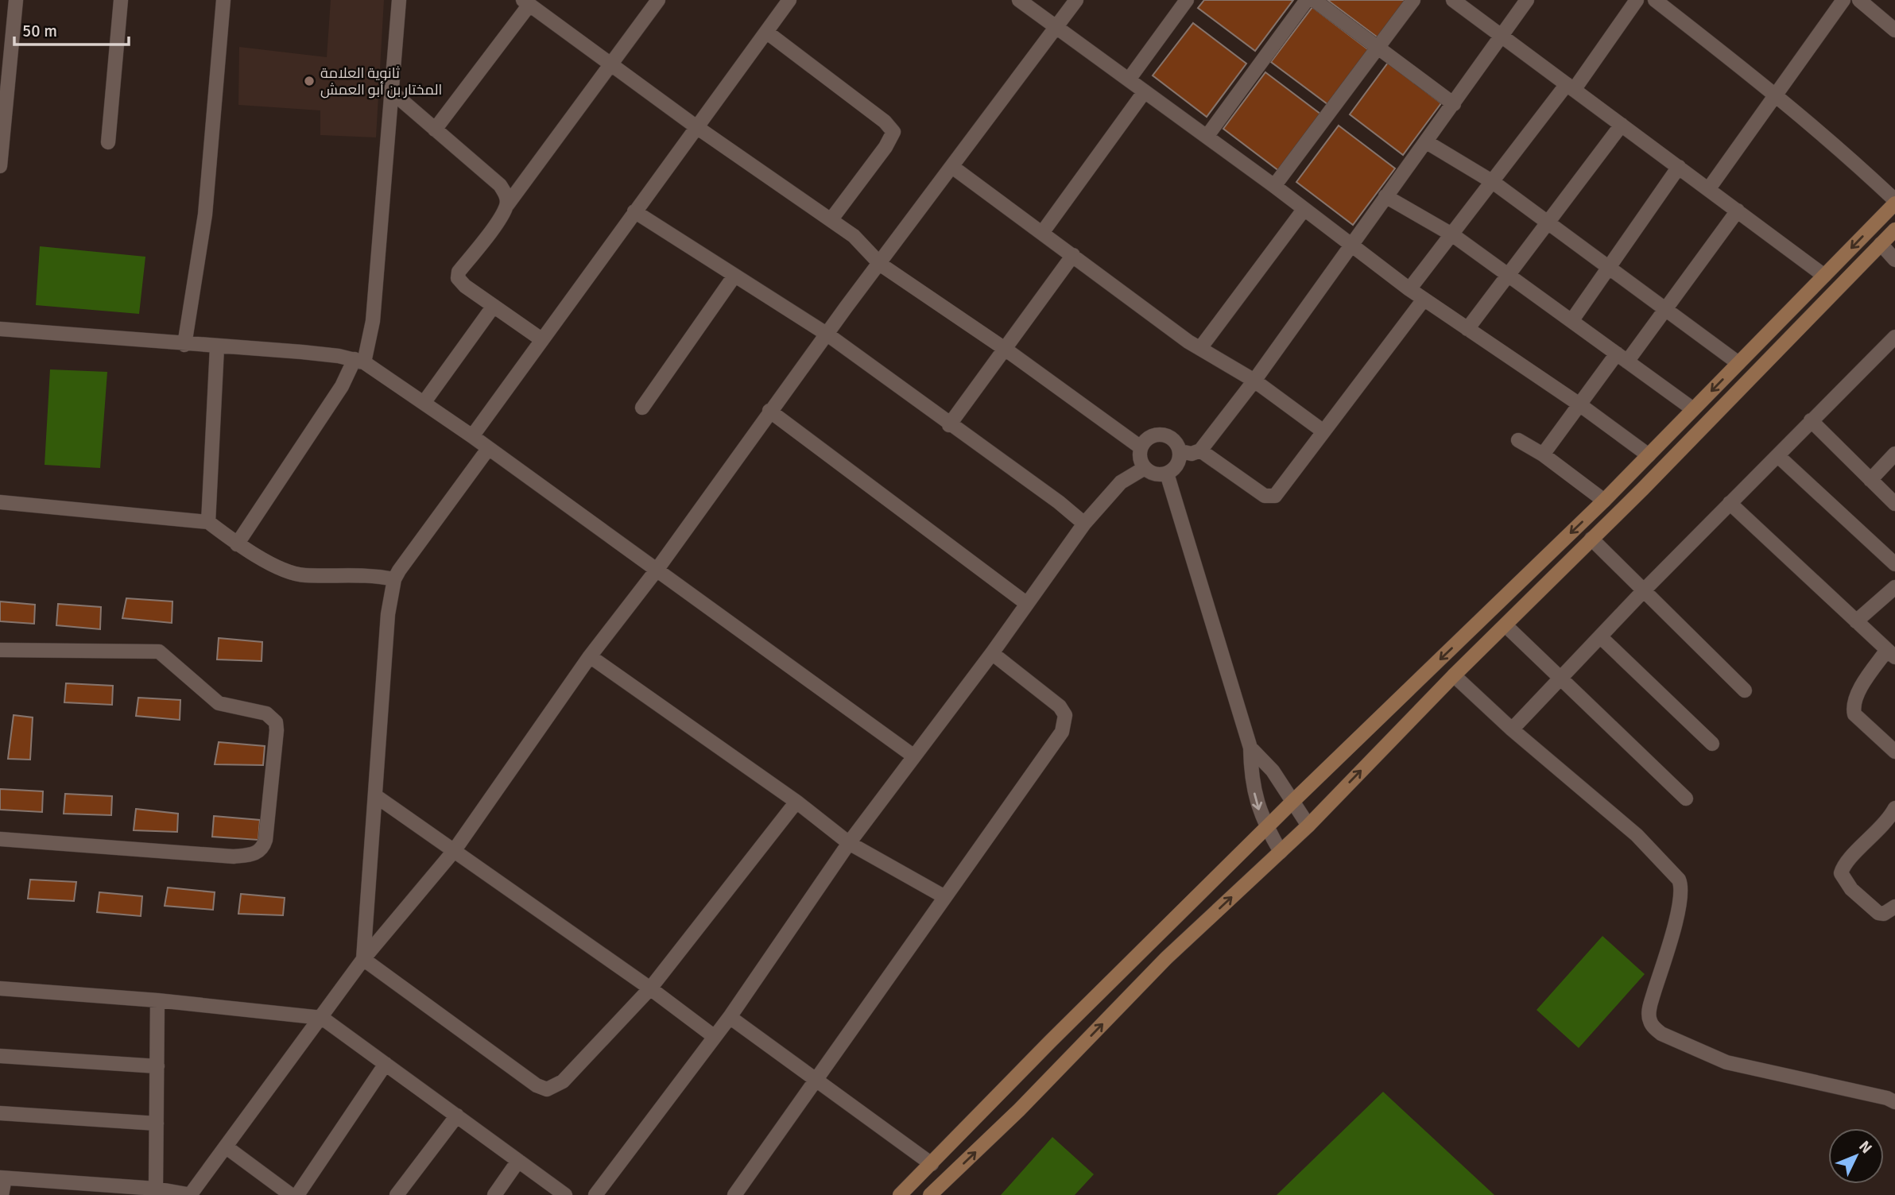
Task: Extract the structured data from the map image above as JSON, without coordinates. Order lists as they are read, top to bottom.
{
  "places": ["ثانوية العلامة المختار بن أبو العمش"],
  "scale_bar": "50 m",
  "north": "top right"
}
